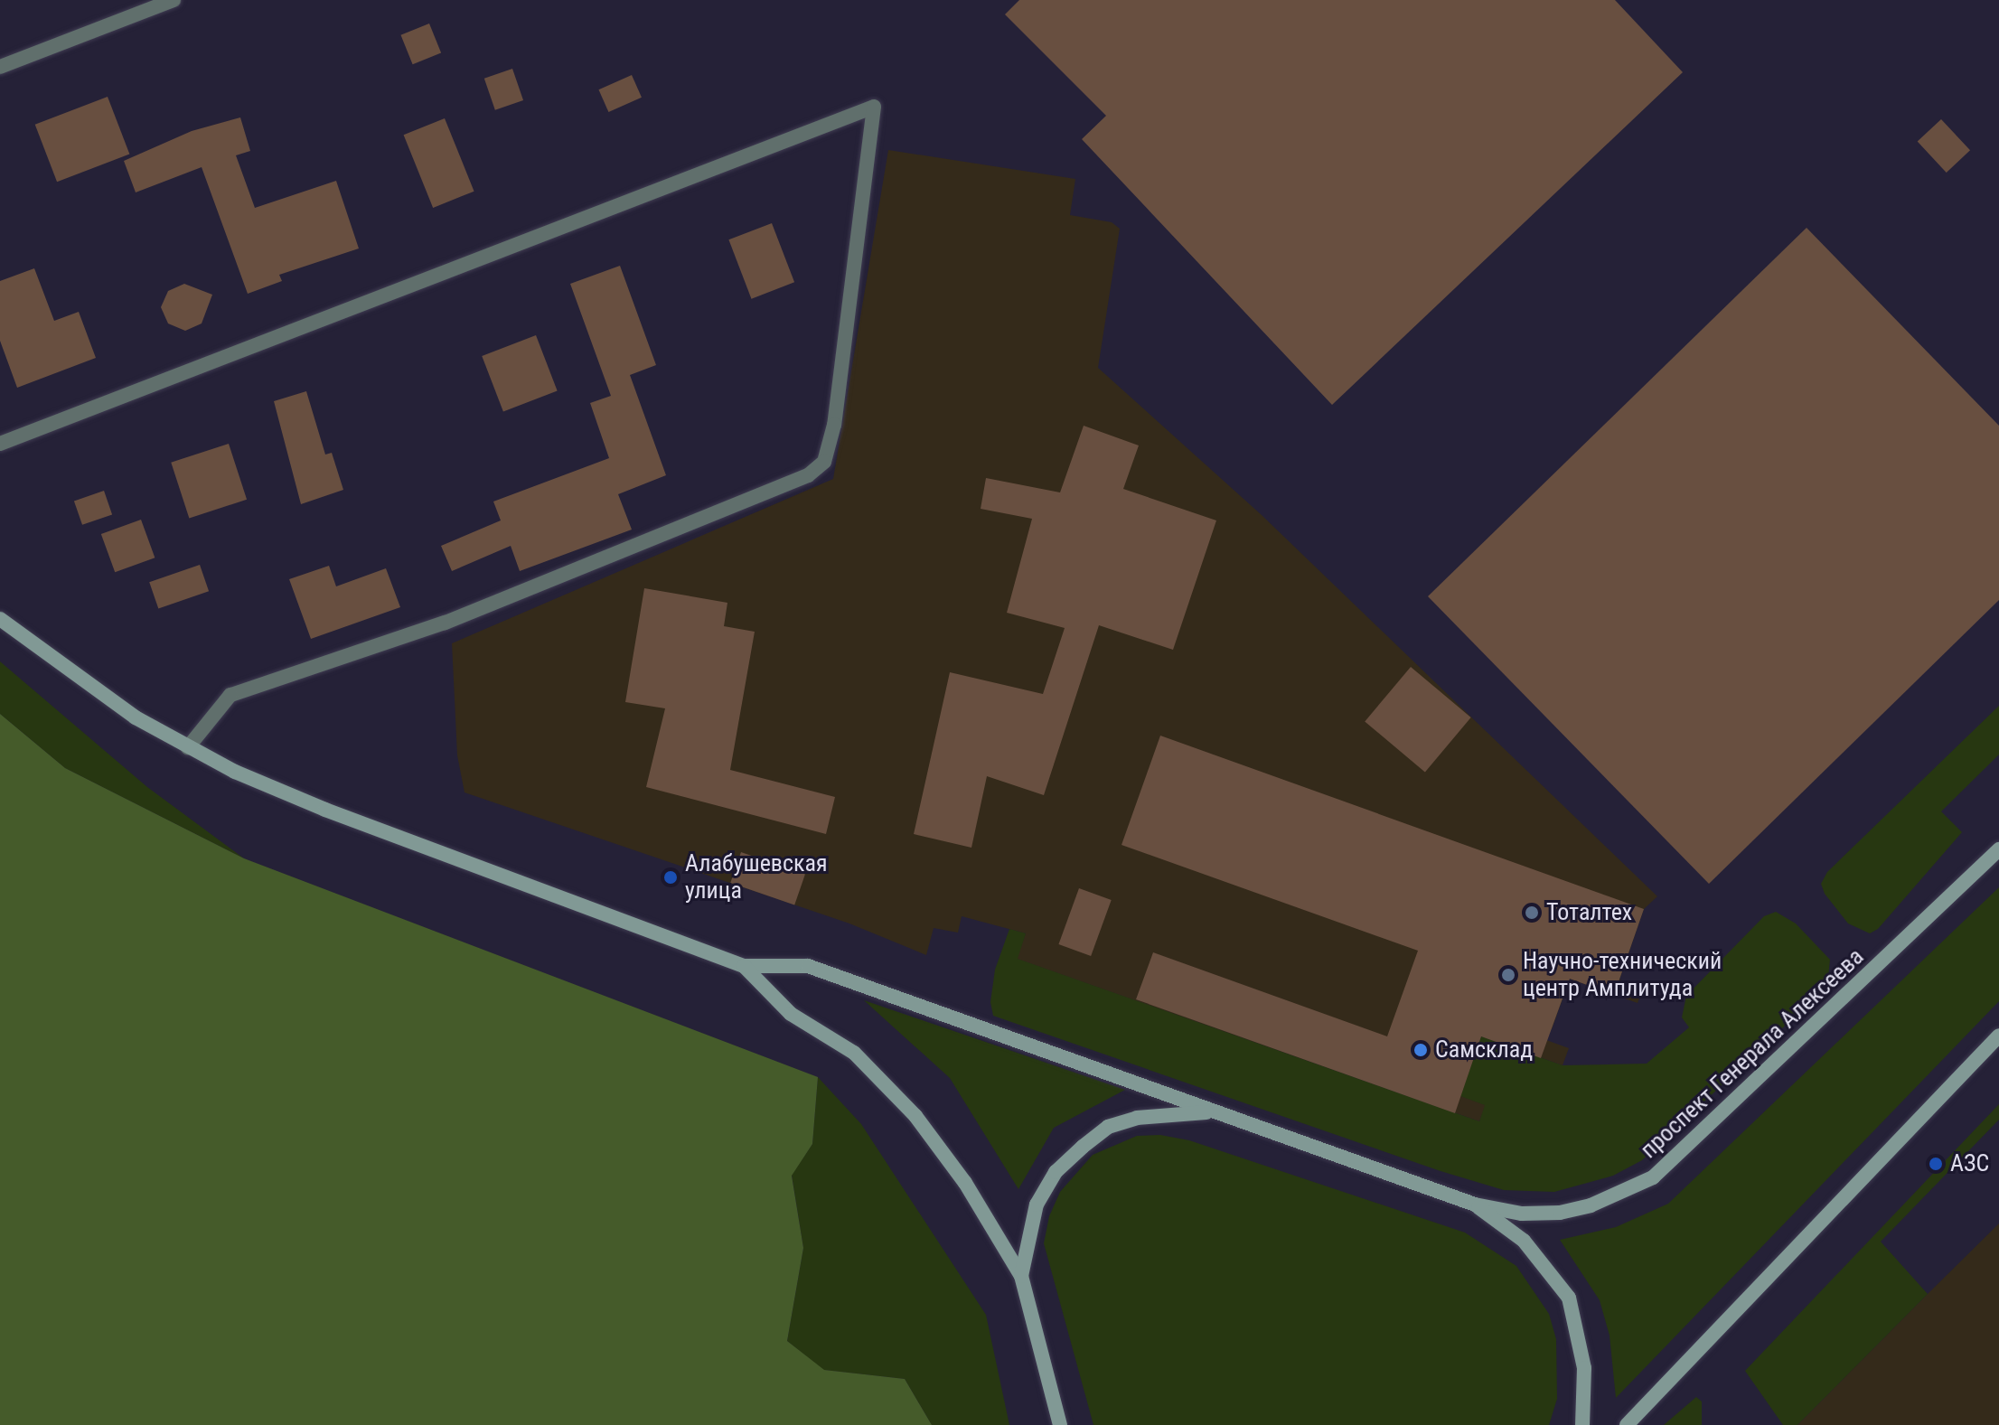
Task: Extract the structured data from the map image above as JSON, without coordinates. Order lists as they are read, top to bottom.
{
  "streets": {
    "street": ["проспект Генерала Алексеева"]
  },
  "places": [
    "Алабушевская улица",
    "Тоталтех",
    "Научно-технический центр Амплитуда",
    "Самсклад",
    "АЗС"
  ]
}
